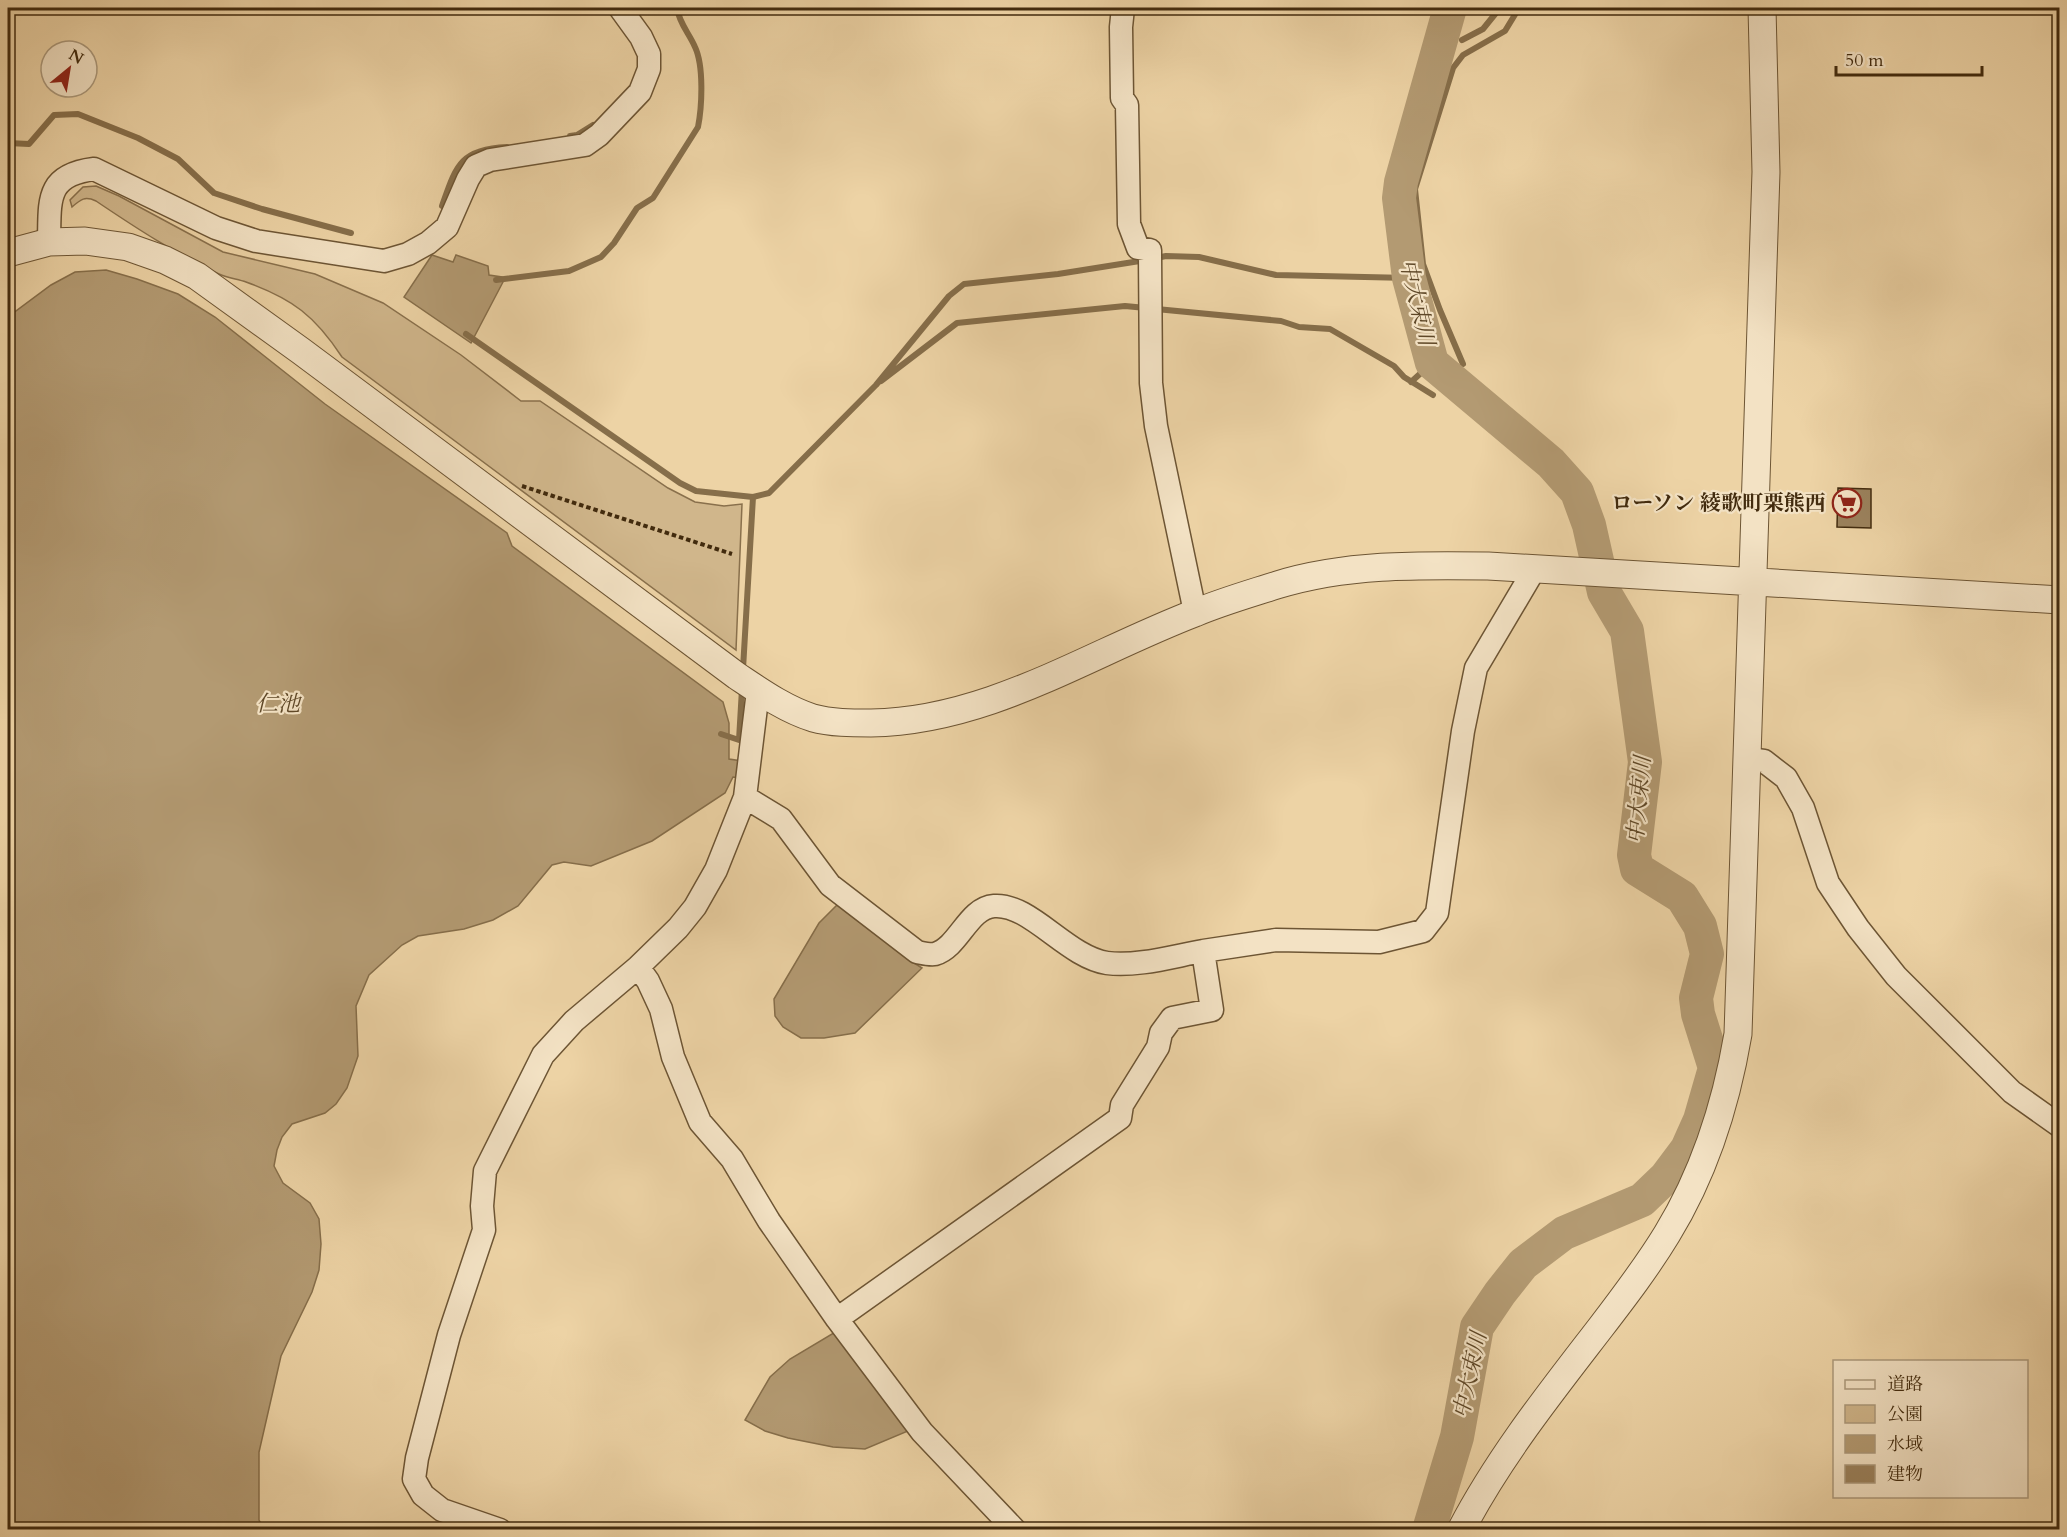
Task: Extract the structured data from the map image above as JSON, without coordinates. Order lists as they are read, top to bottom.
{
  "water": ["中大束川", "仁池"],
  "places": {
    "supermarket": ["ローソン 綾歌町栗熊西"]
  },
  "legend": [
    "道路",
    "公園",
    "水域",
    "建物"
  ],
  "scale_bar": "50 m",
  "north": "top right"
}
